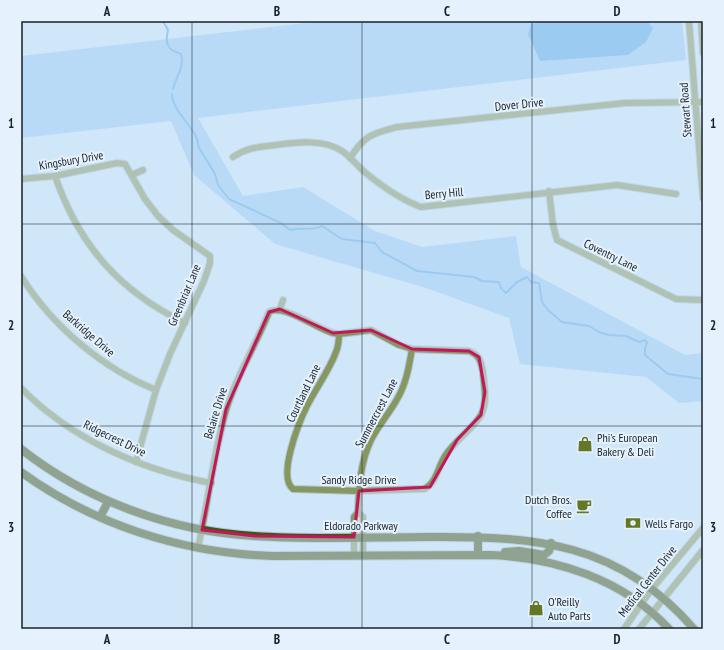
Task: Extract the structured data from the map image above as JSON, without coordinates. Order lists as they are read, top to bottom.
{
  "streets": {
    "main road": ["Eldorado Parkway"],
    "street": [
      "Dover Drive",
      "Stewart Road",
      "Kingsbury Drive",
      "Berry Hill",
      "Coventry Lane",
      "Greenbriar Lane",
      "Barkridge Drive",
      "Courtland Lane",
      "Belaire Drive",
      "Summercrest Lane",
      "Ridgecrest Drive",
      "Sandy Ridge Drive",
      "Medical Center Drive"
    ]
  },
  "crossings": [
    ["Dover Drive", "Stewart Road"],
    ["Dover Drive", "Berry Hill"],
    ["Kingsbury Drive", "Greenbriar Lane"],
    ["Berry Hill", "Coventry Lane"],
    ["Greenbriar Lane", "Barkridge Drive"],
    ["Greenbriar Lane", "Ridgecrest Drive"],
    ["Courtland Lane", "Sandy Ridge Drive"],
    ["Belaire Drive", "Ridgecrest Drive"],
    ["Belaire Drive", "Eldorado Parkway"],
    ["Summercrest Lane", "Sandy Ridge Drive"],
    ["Summercrest Lane", "Eldorado Parkway"],
    ["Eldorado Parkway", "Medical Center Drive"]
  ],
  "places": {
    "shop": ["Phi's European Bakery & Deli", "O'Reilly Auto Parts"],
    "cafe": ["Dutch Bros. Coffee"],
    "bank": ["Wells Fargo"]
  },
  "grid": {
    "columns": [
      "A",
      "B",
      "C",
      "D"
    ],
    "rows": ["1", "2", "3"]
  }
}
